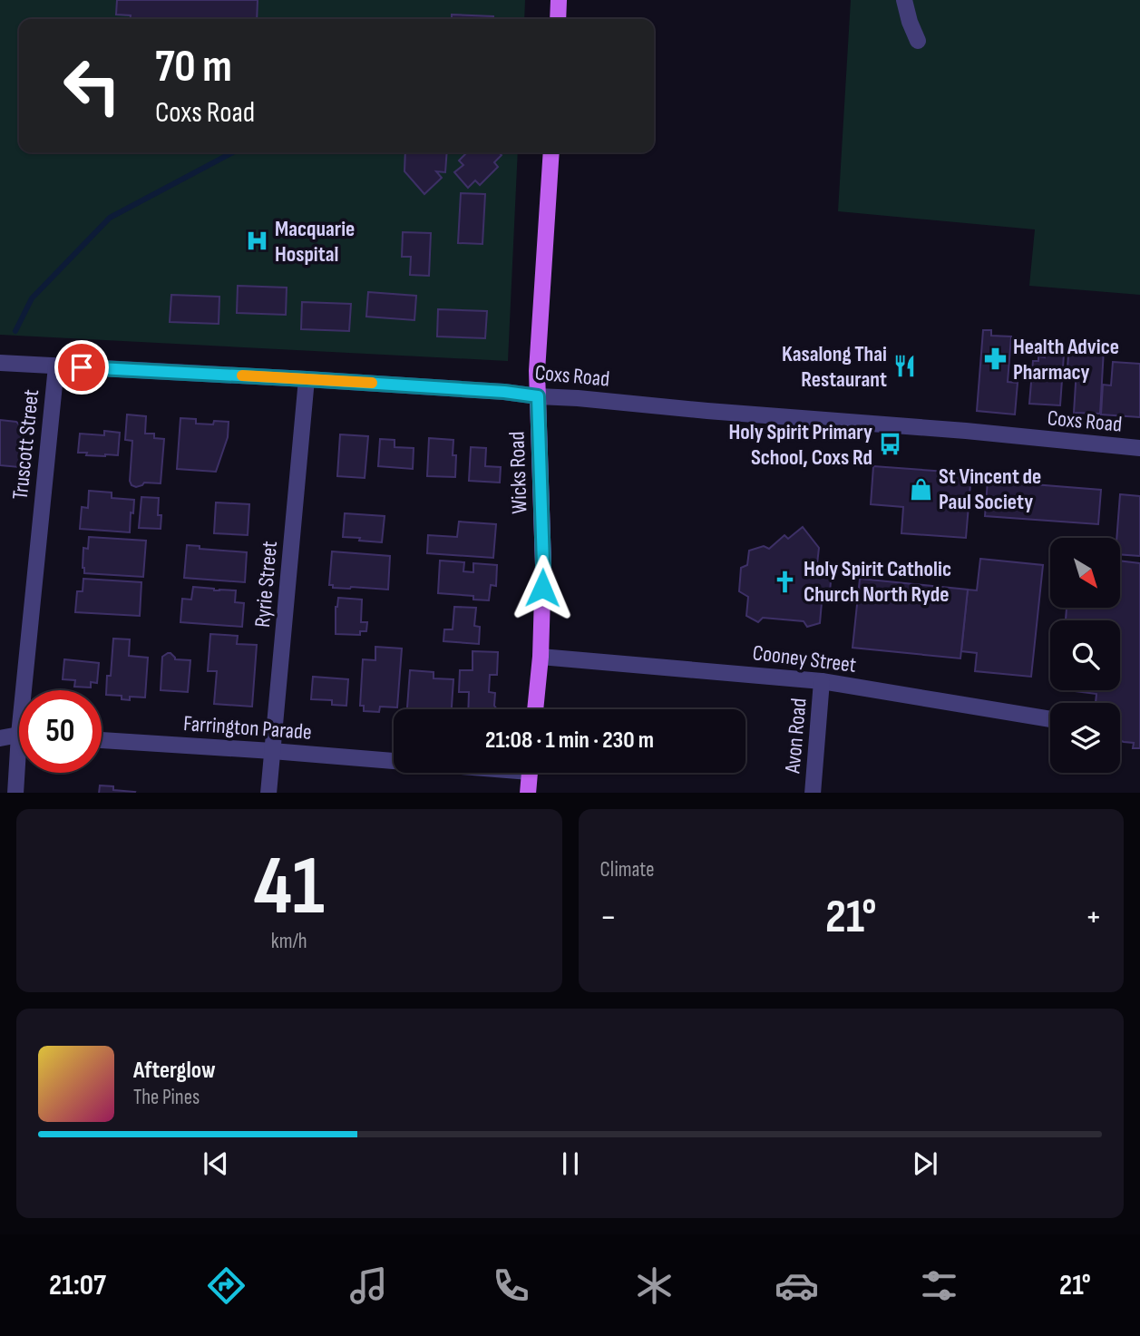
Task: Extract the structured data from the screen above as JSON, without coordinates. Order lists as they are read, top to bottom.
{
  "streets": {
    "main road": ["Wicks Road"],
    "street": [
      "Coxs Road",
      "Truscott Street",
      "Ryrie Street",
      "Cooney Street",
      "Farrington Parade",
      "Avon Road"
    ]
  },
  "crossings": [
    ["Coxs Road", "Truscott Street"],
    ["Coxs Road", "Wicks Road"],
    ["Coxs Road", "Ryrie Street"],
    ["Wicks Road", "Cooney Street"],
    ["Ryrie Street", "Farrington Parade"],
    ["Cooney Street", "Avon Road"]
  ],
  "places": {
    "hospital": ["Macquarie Hospital"],
    "pharmacy": ["Health Advice Pharmacy"],
    "restaurant": ["Kasalong Thai Restaurant"],
    "bus stop": ["Holy Spirit Primary School, Coxs Rd"],
    "shop": ["St Vincent de Paul Society"],
    "church": ["Holy Spirit Catholic Church North Ryde"]
  },
  "north": "bottom right",
  "page": {
    "turn": ["70 m", "Coxs Road"],
    "limit": "50",
    "trip": "21:08 · 1 min · 230 m",
    "tile": [
      ["41", "km/h"],
      "Climate"
    ],
    "heat": ["−", "21°", "+"],
    "song": ["Afterglow", "The Pines"],
    "tabs": ["21:07", "21°"]
  }
}
